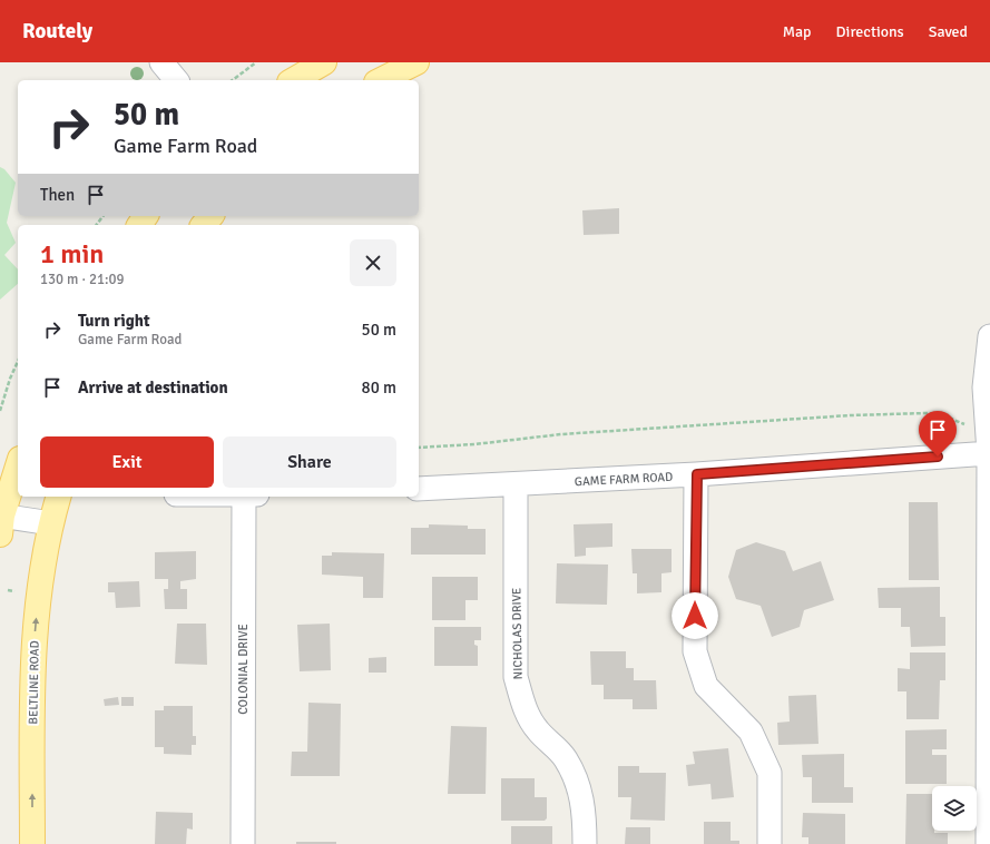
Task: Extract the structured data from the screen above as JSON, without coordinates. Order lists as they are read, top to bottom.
{
  "streets": {
    "main road": ["BELTLINE ROAD"],
    "street": ["GAME FARM ROAD", "NICHOLAS DRIVE", "COLONIAL DRIVE"]
  },
  "crossings": [
    ["GAME FARM ROAD", "NICHOLAS DRIVE"]
  ],
  "one_way": ["BELTLINE ROAD"],
  "page": {
    "header": "Routely",
    "nav": ["Map", "Directions", "Saved"],
    "turn": ["50 m", "Game Farm Road"],
    "then": "Then",
    "heading": ["1 min", "130 m · 21:09"],
    "list": [
      {
        "name": "Turn right",
        "note": "Game Farm Road",
        "value": "50 m"
      },
      {
        "name": "Arrive at destination",
        "value": "80 m"
      }
    ],
    "buttons": ["Exit", "Share"]
  }
}
